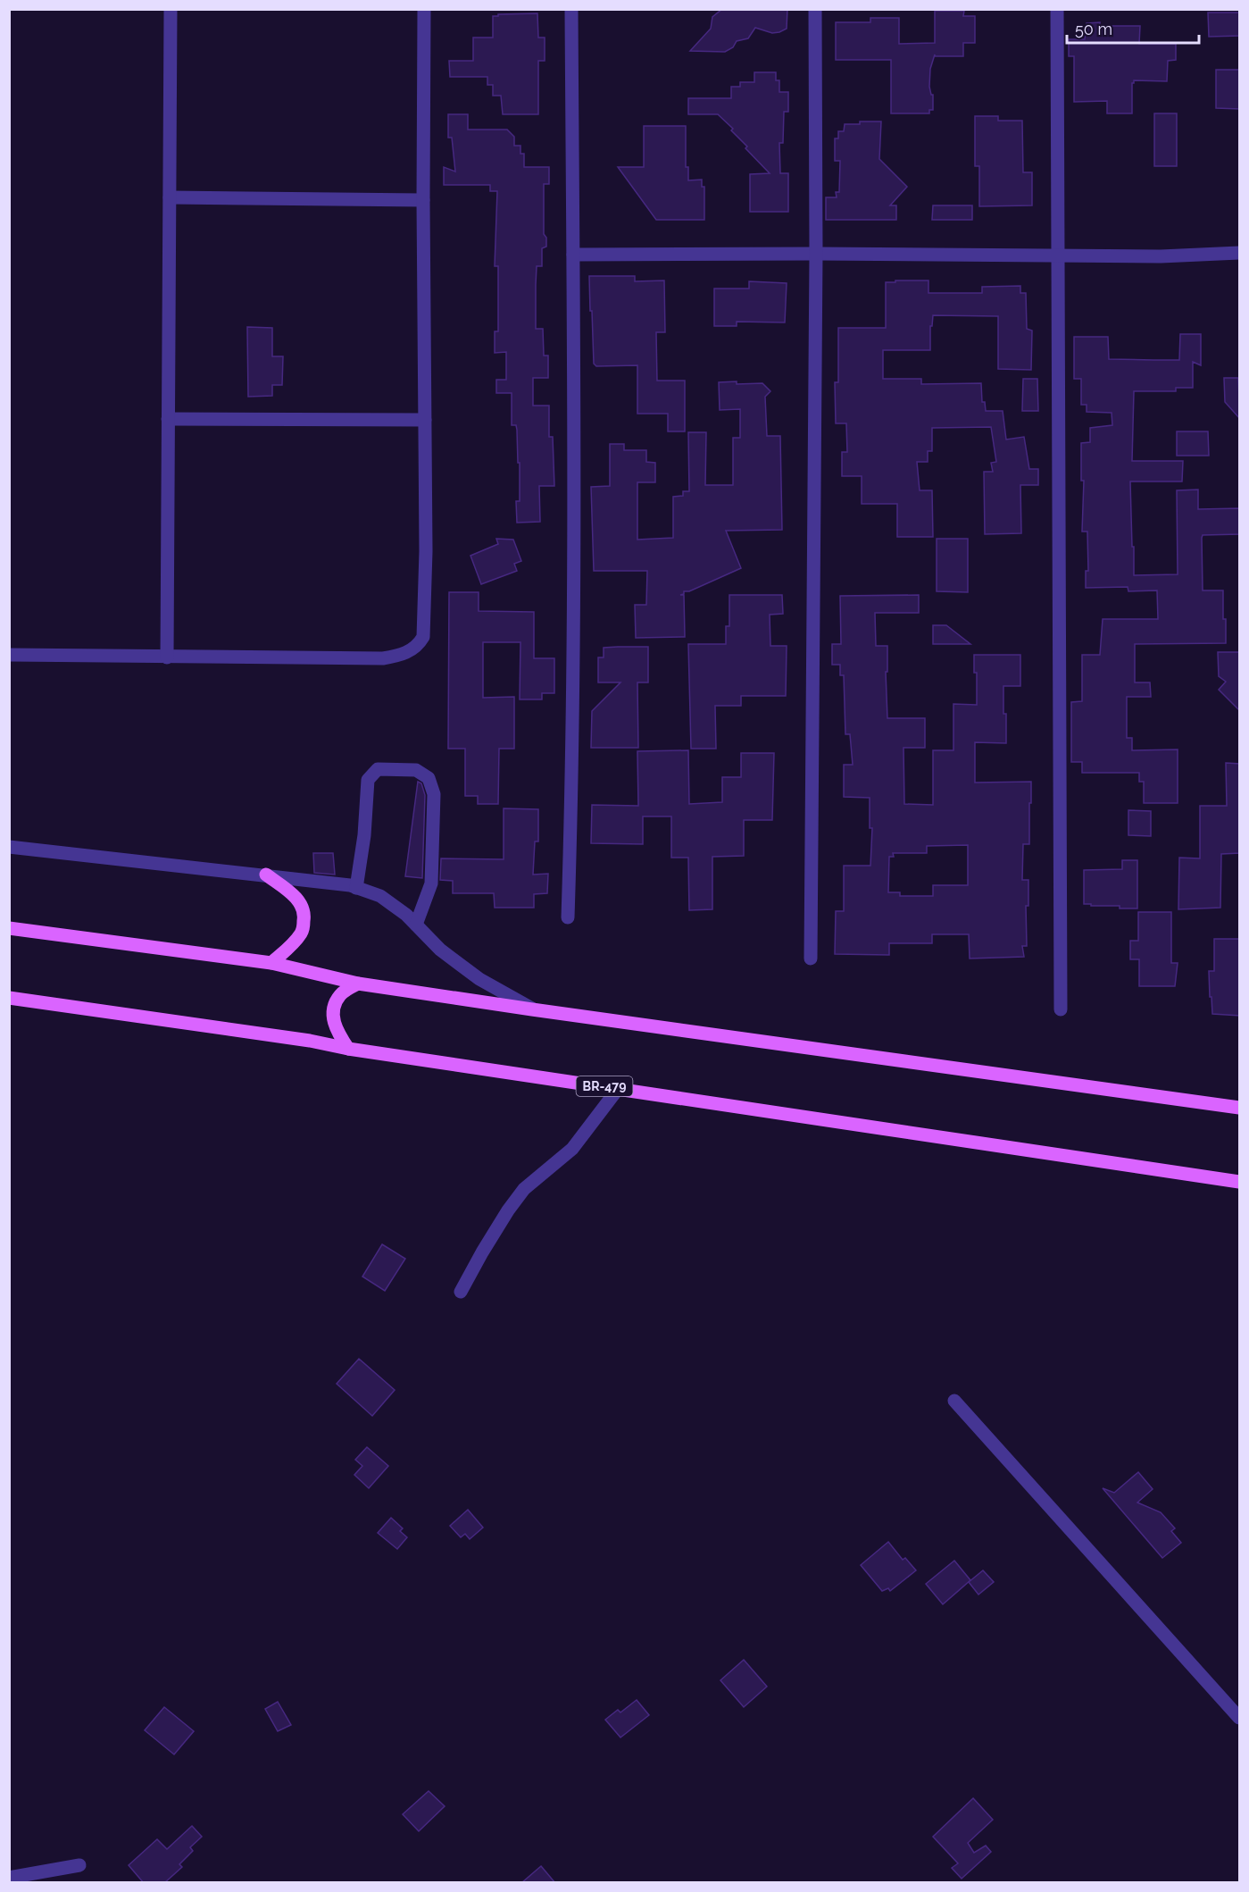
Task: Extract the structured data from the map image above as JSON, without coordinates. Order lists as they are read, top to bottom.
{
  "streets": {
    "main road": ["BR-479"]
  },
  "scale_bar": "50 m"
}
